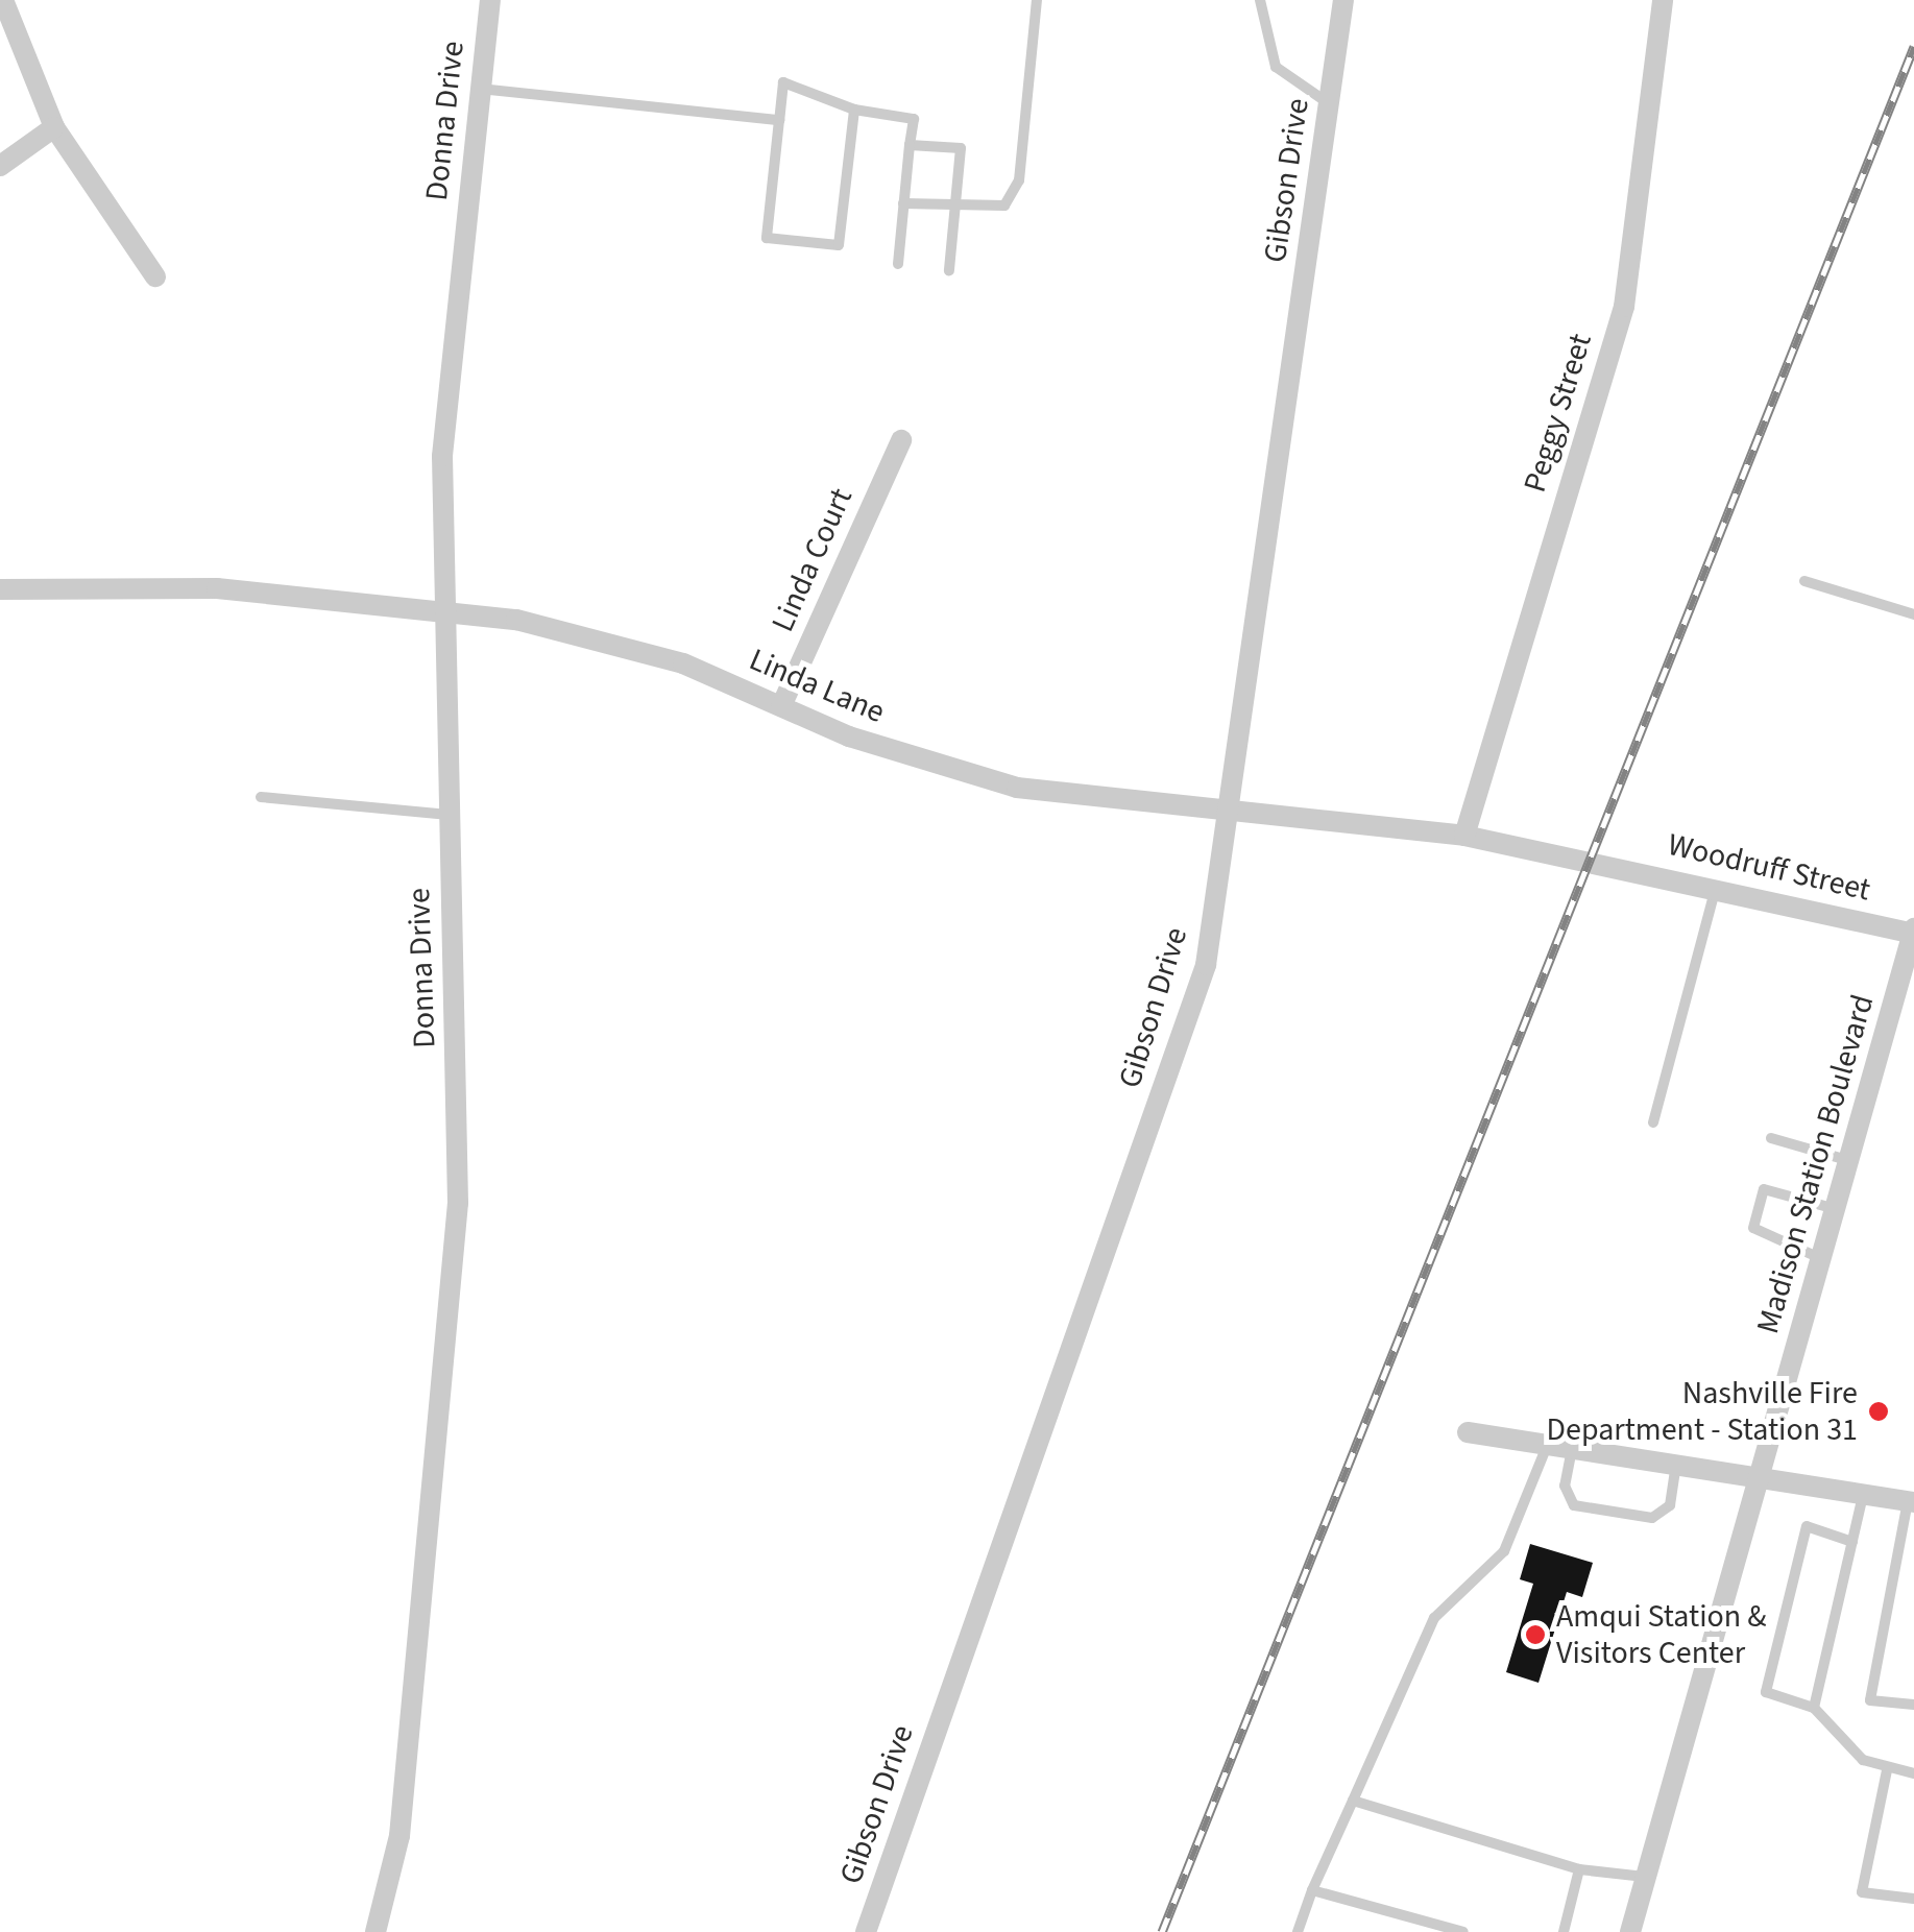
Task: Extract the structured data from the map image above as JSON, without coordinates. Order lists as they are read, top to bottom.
{
  "streets": {
    "street": [
      "Donna Drive",
      "Gibson Drive",
      "Peggy Street",
      "Linda Court",
      "Linda Lane",
      "Woodruff Street",
      "Madison Station Boulevard"
    ]
  },
  "crossings": [
    ["Donna Drive", "Linda Lane"],
    ["Gibson Drive", "Linda Lane"],
    ["Peggy Street", "Linda Lane"],
    ["Linda Court", "Linda Lane"],
    ["Linda Lane", "Woodruff Street"],
    ["Woodruff Street", "Madison Station Boulevard"]
  ],
  "places": ["Nashville Fire Department - Station 31", "Amqui Station & Visitors Center"]
}
